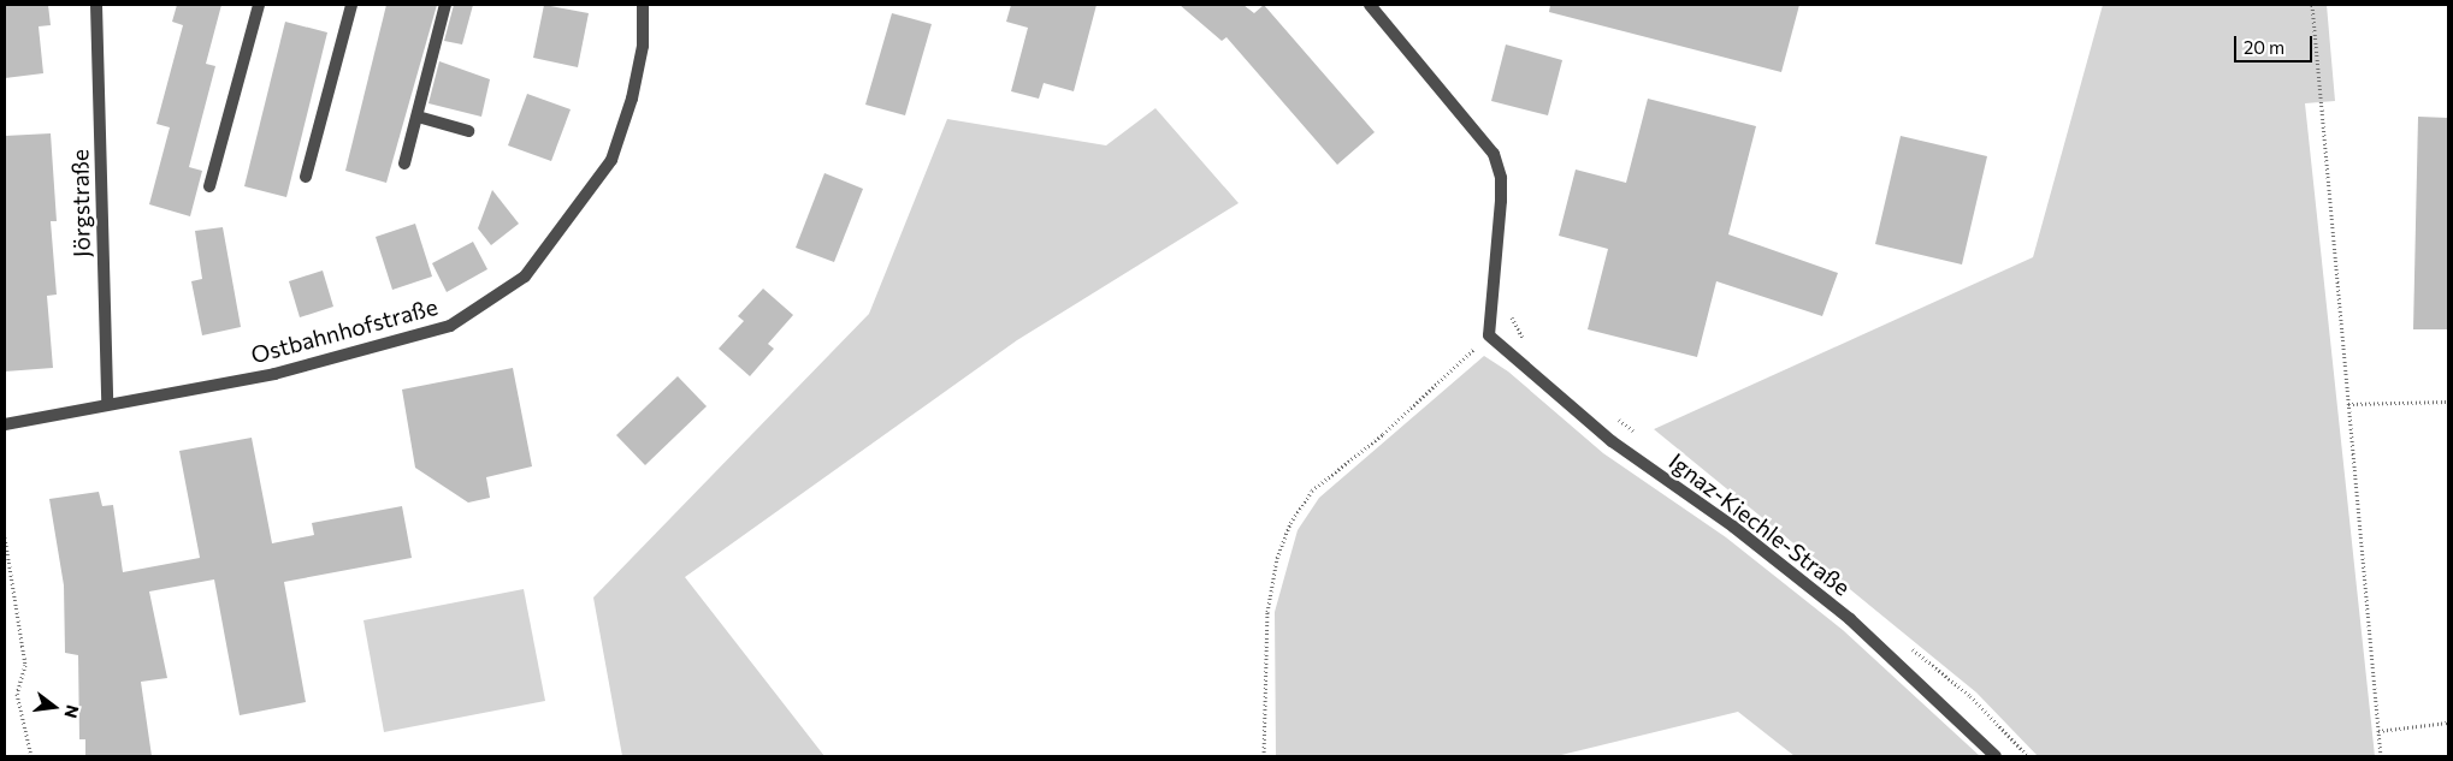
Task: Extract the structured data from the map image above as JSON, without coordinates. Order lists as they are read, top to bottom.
{
  "streets": {
    "street": ["Jörgstraße", "Ostbahnhofstraße", "Ignaz-Kiechle-Straße"]
  },
  "crossings": [
    ["Jörgstraße", "Ostbahnhofstraße"]
  ],
  "scale_bar": "20 m",
  "north": "right"
}
